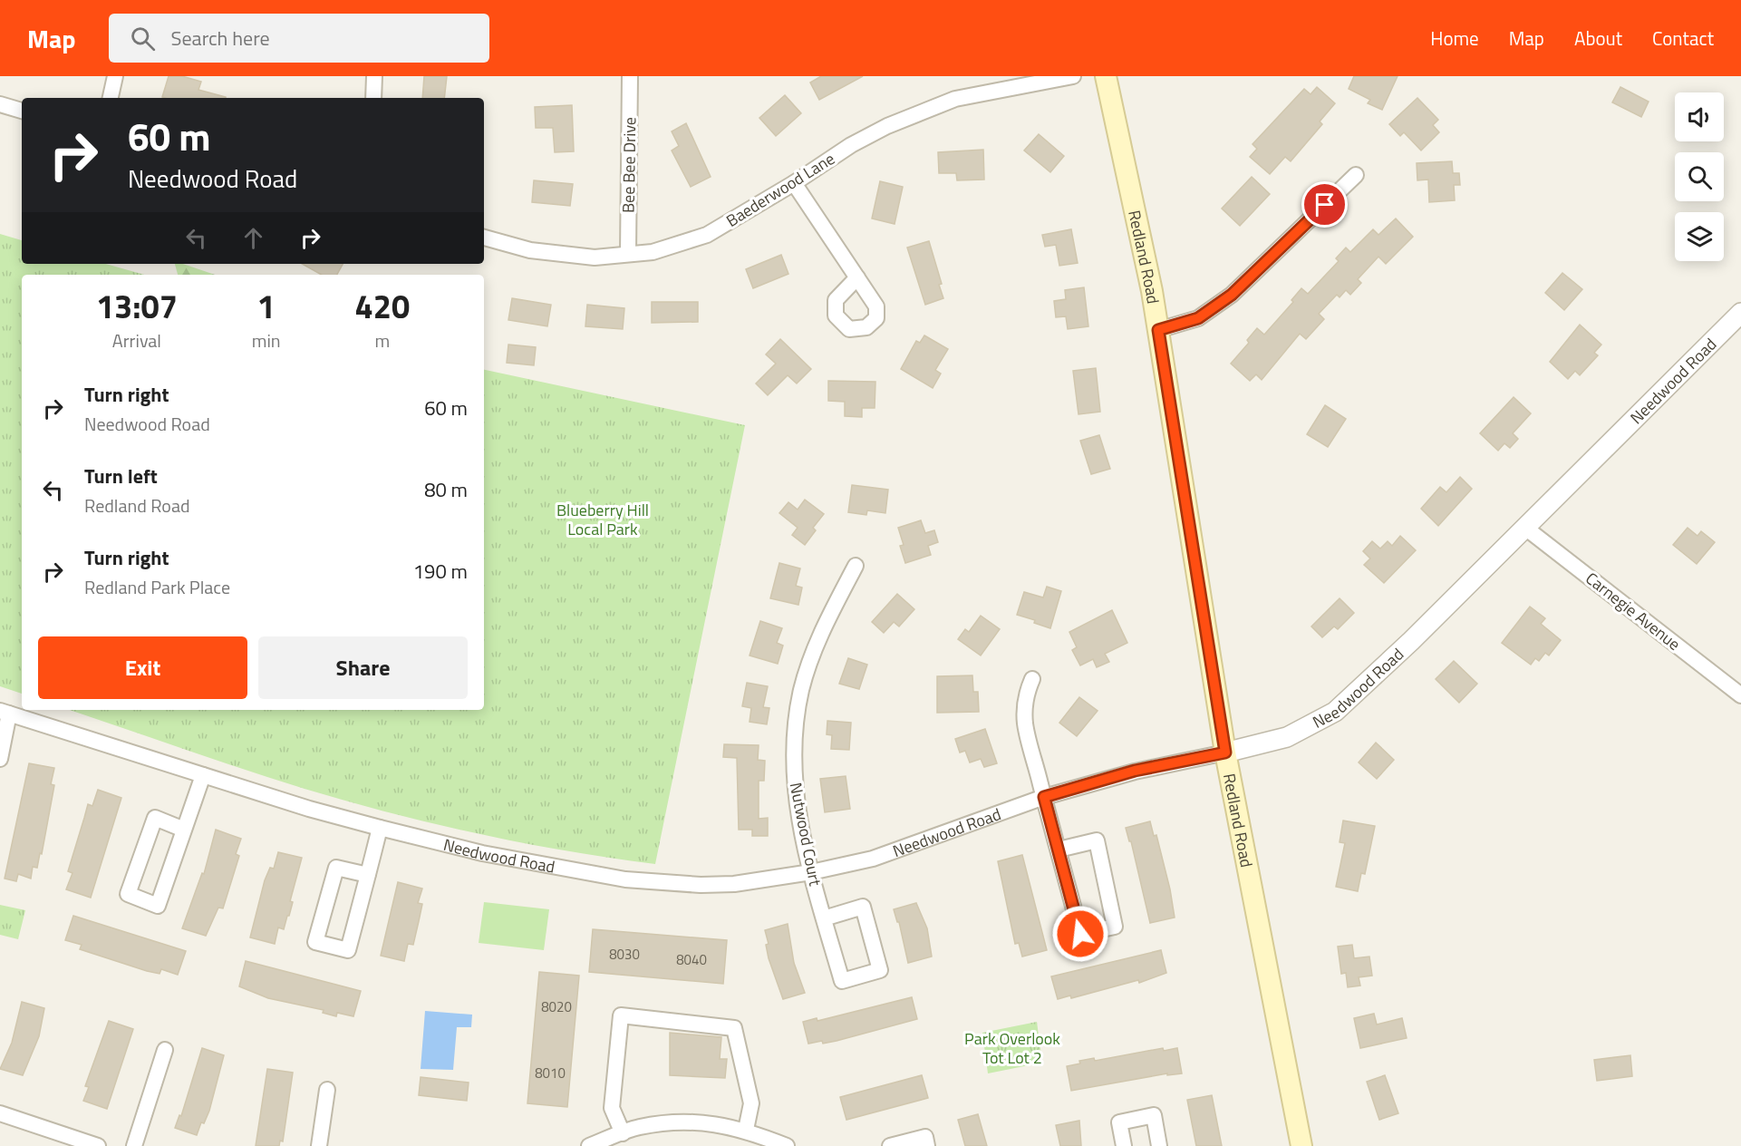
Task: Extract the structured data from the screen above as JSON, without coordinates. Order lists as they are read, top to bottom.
{
  "streets": {
    "main road": ["Redland Road"],
    "street": [
      "Bee Bee Drive",
      "Baederwood Lane",
      "Needwood Road",
      "Carnegie Avenue",
      "Nutwood Court"
    ]
  },
  "crossings": [
    ["Bee Bee Drive", "Baederwood Lane"],
    ["Redland Road", "Needwood Road"],
    ["Needwood Road", "Carnegie Avenue"],
    ["Needwood Road", "Nutwood Court"]
  ],
  "parks": ["Blueberry Hill Local Park", "Park Overlook Tot Lot 2"],
  "house_numbers": [
    "8030",
    "8040",
    "8020",
    "8010"
  ],
  "page": {
    "header": "Map",
    "search": "Search here",
    "nav": [
      "Home",
      "Map",
      "About",
      "Contact"
    ],
    "turn": ["60 m", "Needwood Road"],
    "eta": [
      "13:07",
      "Arrival",
      "1",
      "min",
      "420",
      "m"
    ],
    "list": [
      {
        "name": "Turn right",
        "note": "Needwood Road",
        "value": "60 m"
      },
      {
        "name": "Turn left",
        "note": "Redland Road",
        "value": "80 m"
      },
      {
        "name": "Turn right",
        "note": "Redland Park Place",
        "value": "190 m"
      }
    ],
    "buttons": ["Exit", "Share"]
  }
}
